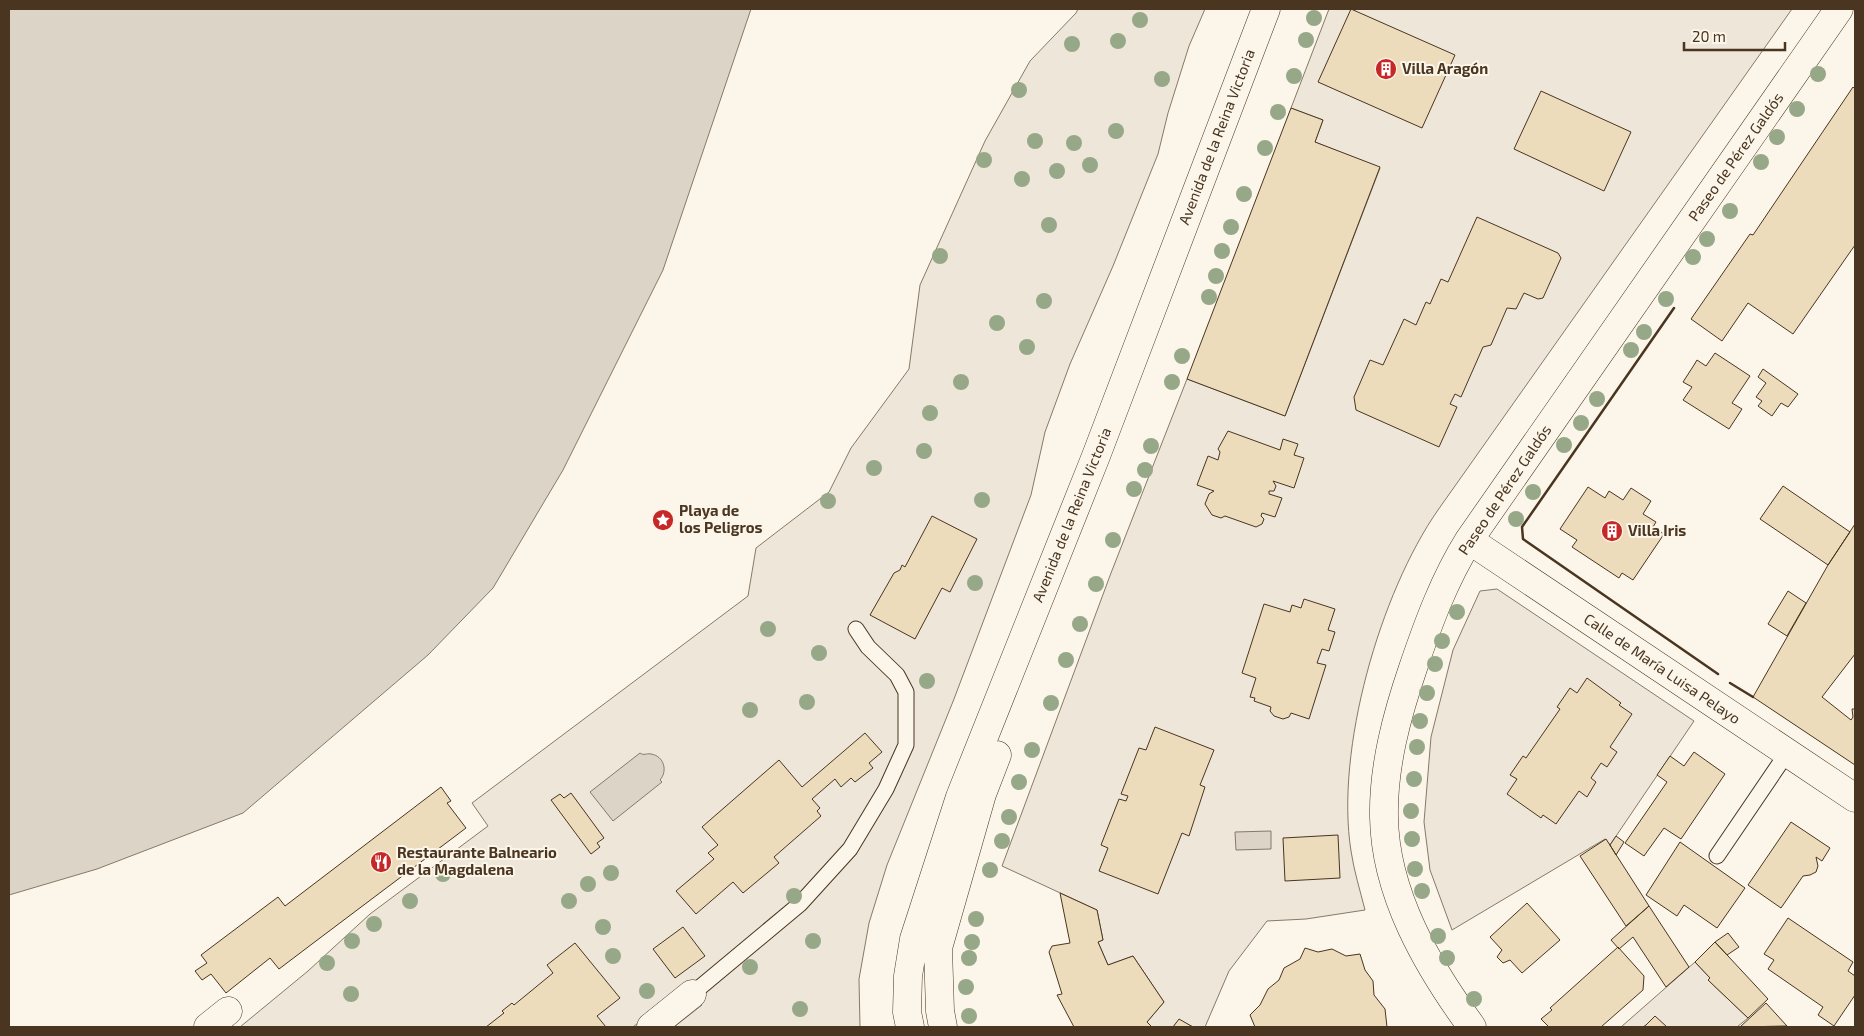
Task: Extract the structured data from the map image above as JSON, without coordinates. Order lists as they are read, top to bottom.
{
  "streets": {
    "main road": ["Avenida de la Reina Victoria", "Paseo de Pérez Galdós", "Calle de María Luisa Pelayo"]
  },
  "crossings": [
    ["Paseo de Pérez Galdós", "Calle de María Luisa Pelayo"]
  ],
  "places": {
    "building": ["Villa Aragón", "Villa Iris"],
    "place": ["Playa de los Peligros"],
    "restaurant": ["Restaurante Balneario de la Magdalena"]
  },
  "scale_bar": "20 m"
}
